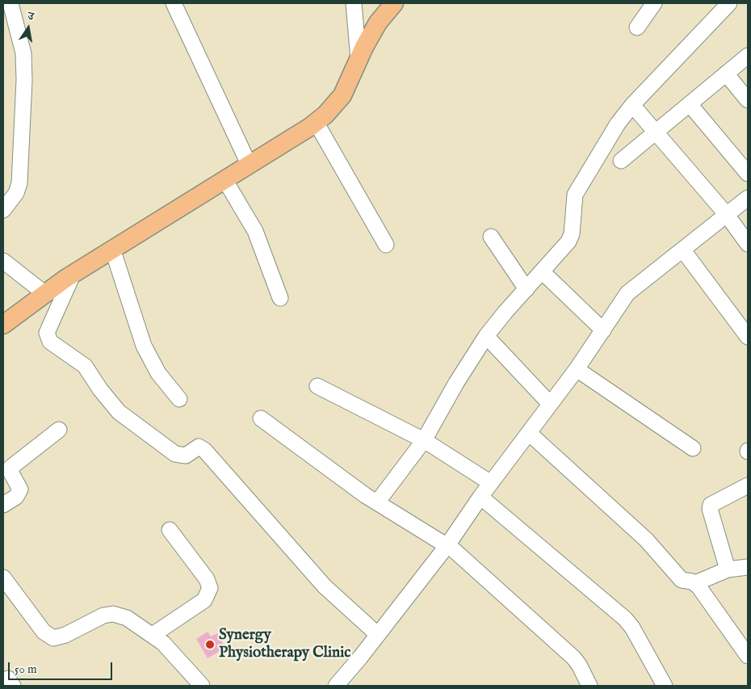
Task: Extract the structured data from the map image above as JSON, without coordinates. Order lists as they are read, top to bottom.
{
  "places": ["Synergy Physiotherapy Clinic"],
  "scale_bar": "50 m",
  "north": "top"
}
